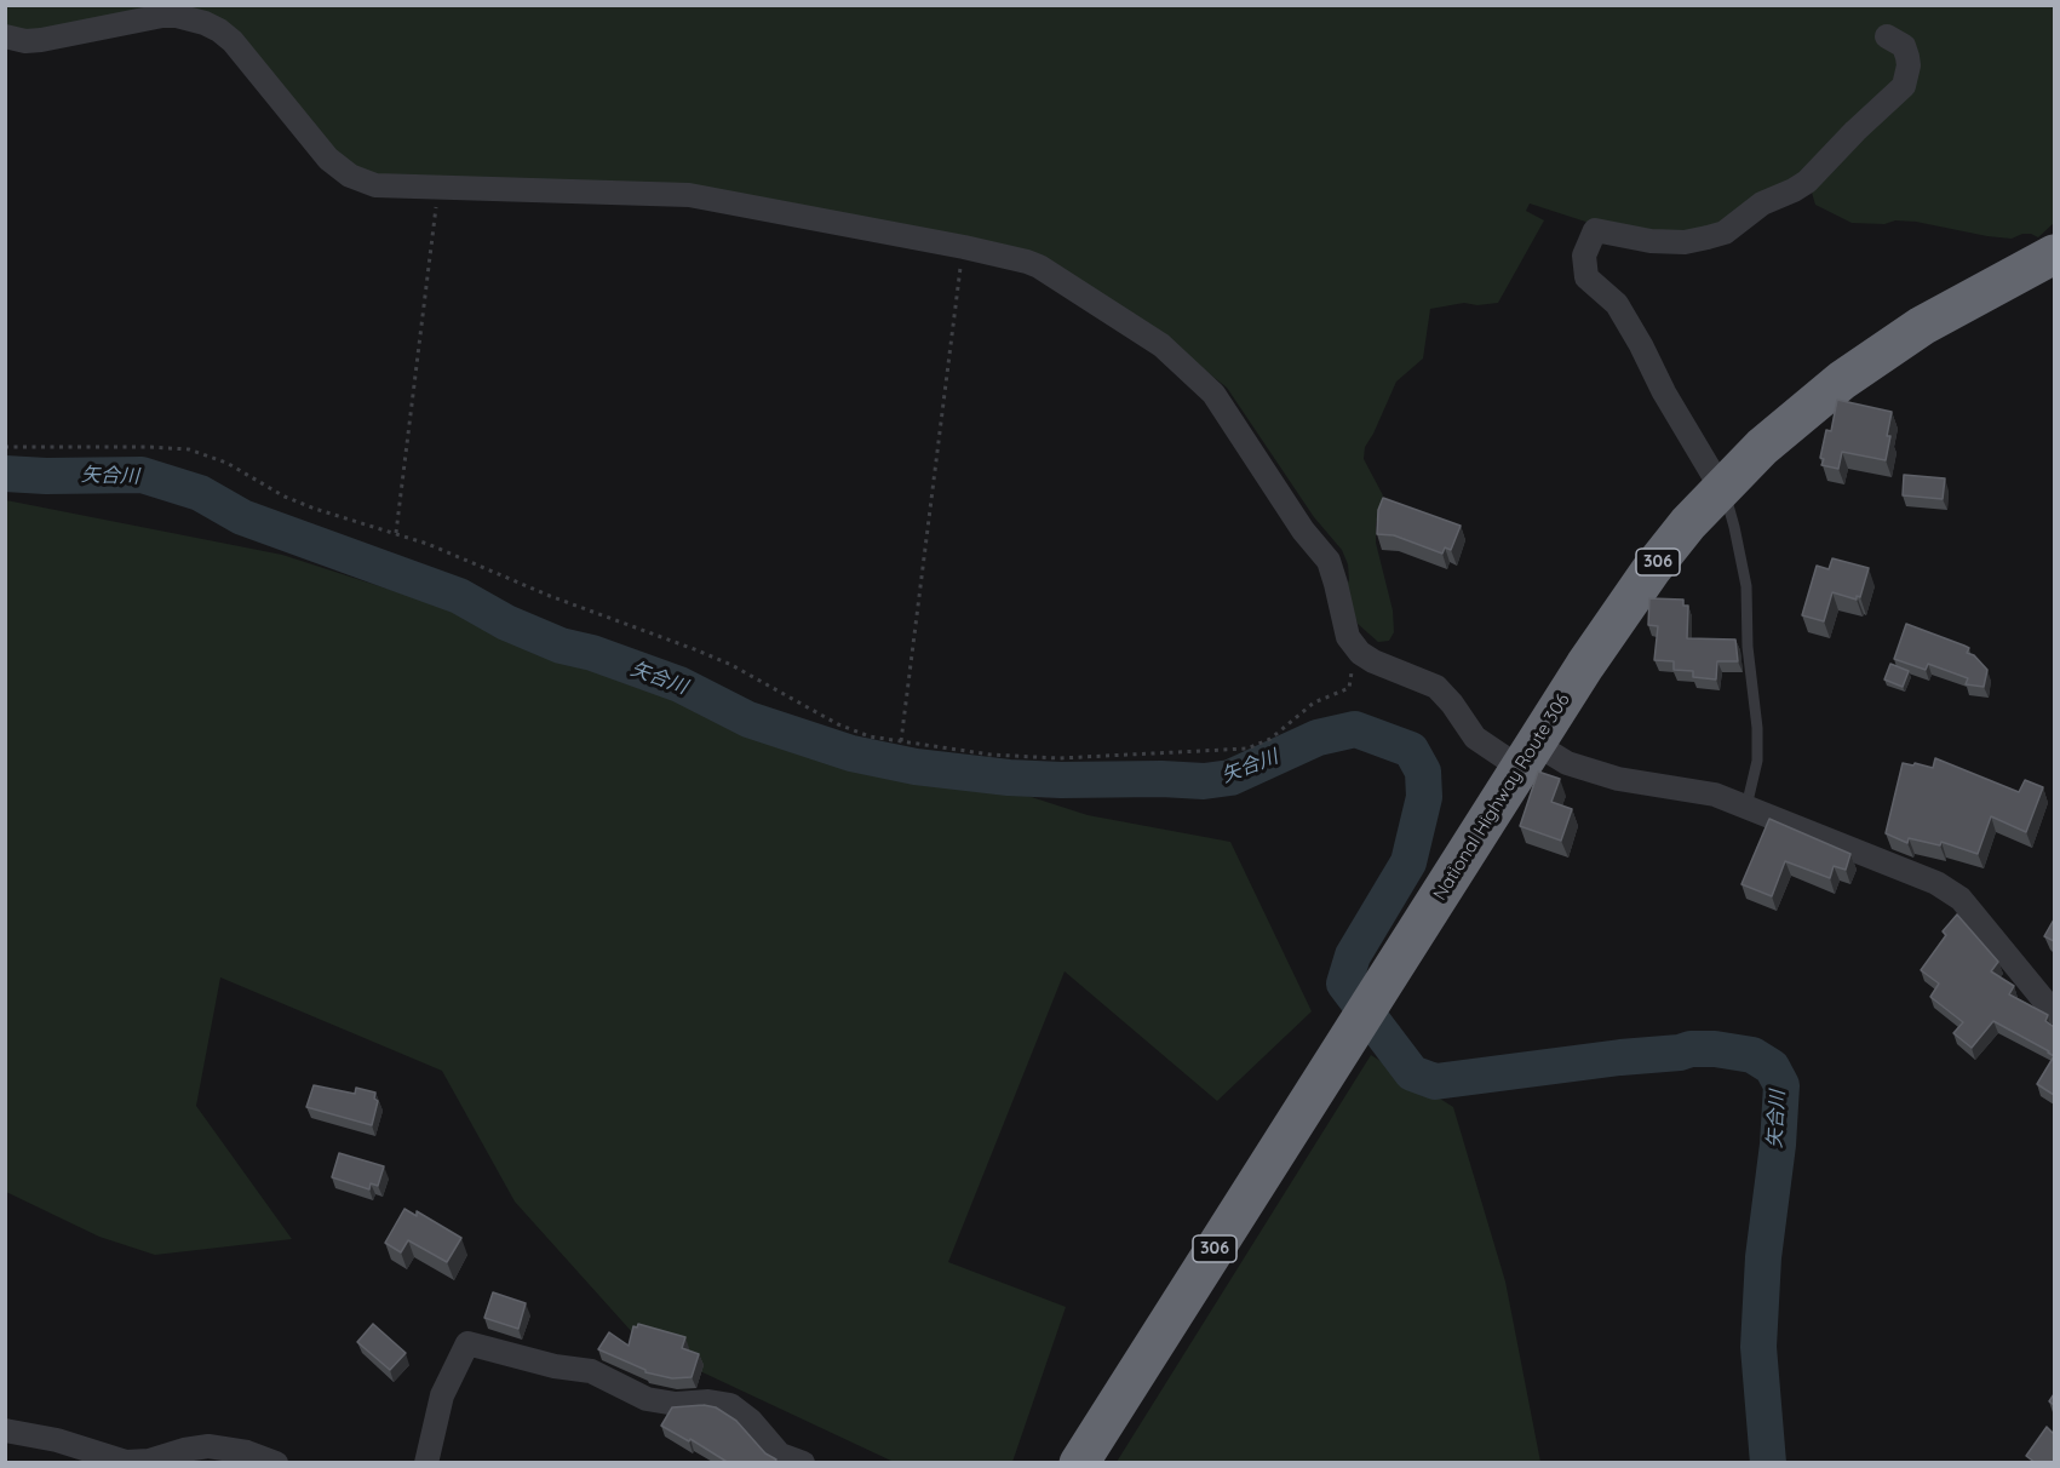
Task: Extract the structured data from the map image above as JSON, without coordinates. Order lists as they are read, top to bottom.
{
  "streets": {
    "highway": ["306", "National Highway Route 306"]
  },
  "water": ["矢合川"]
}
